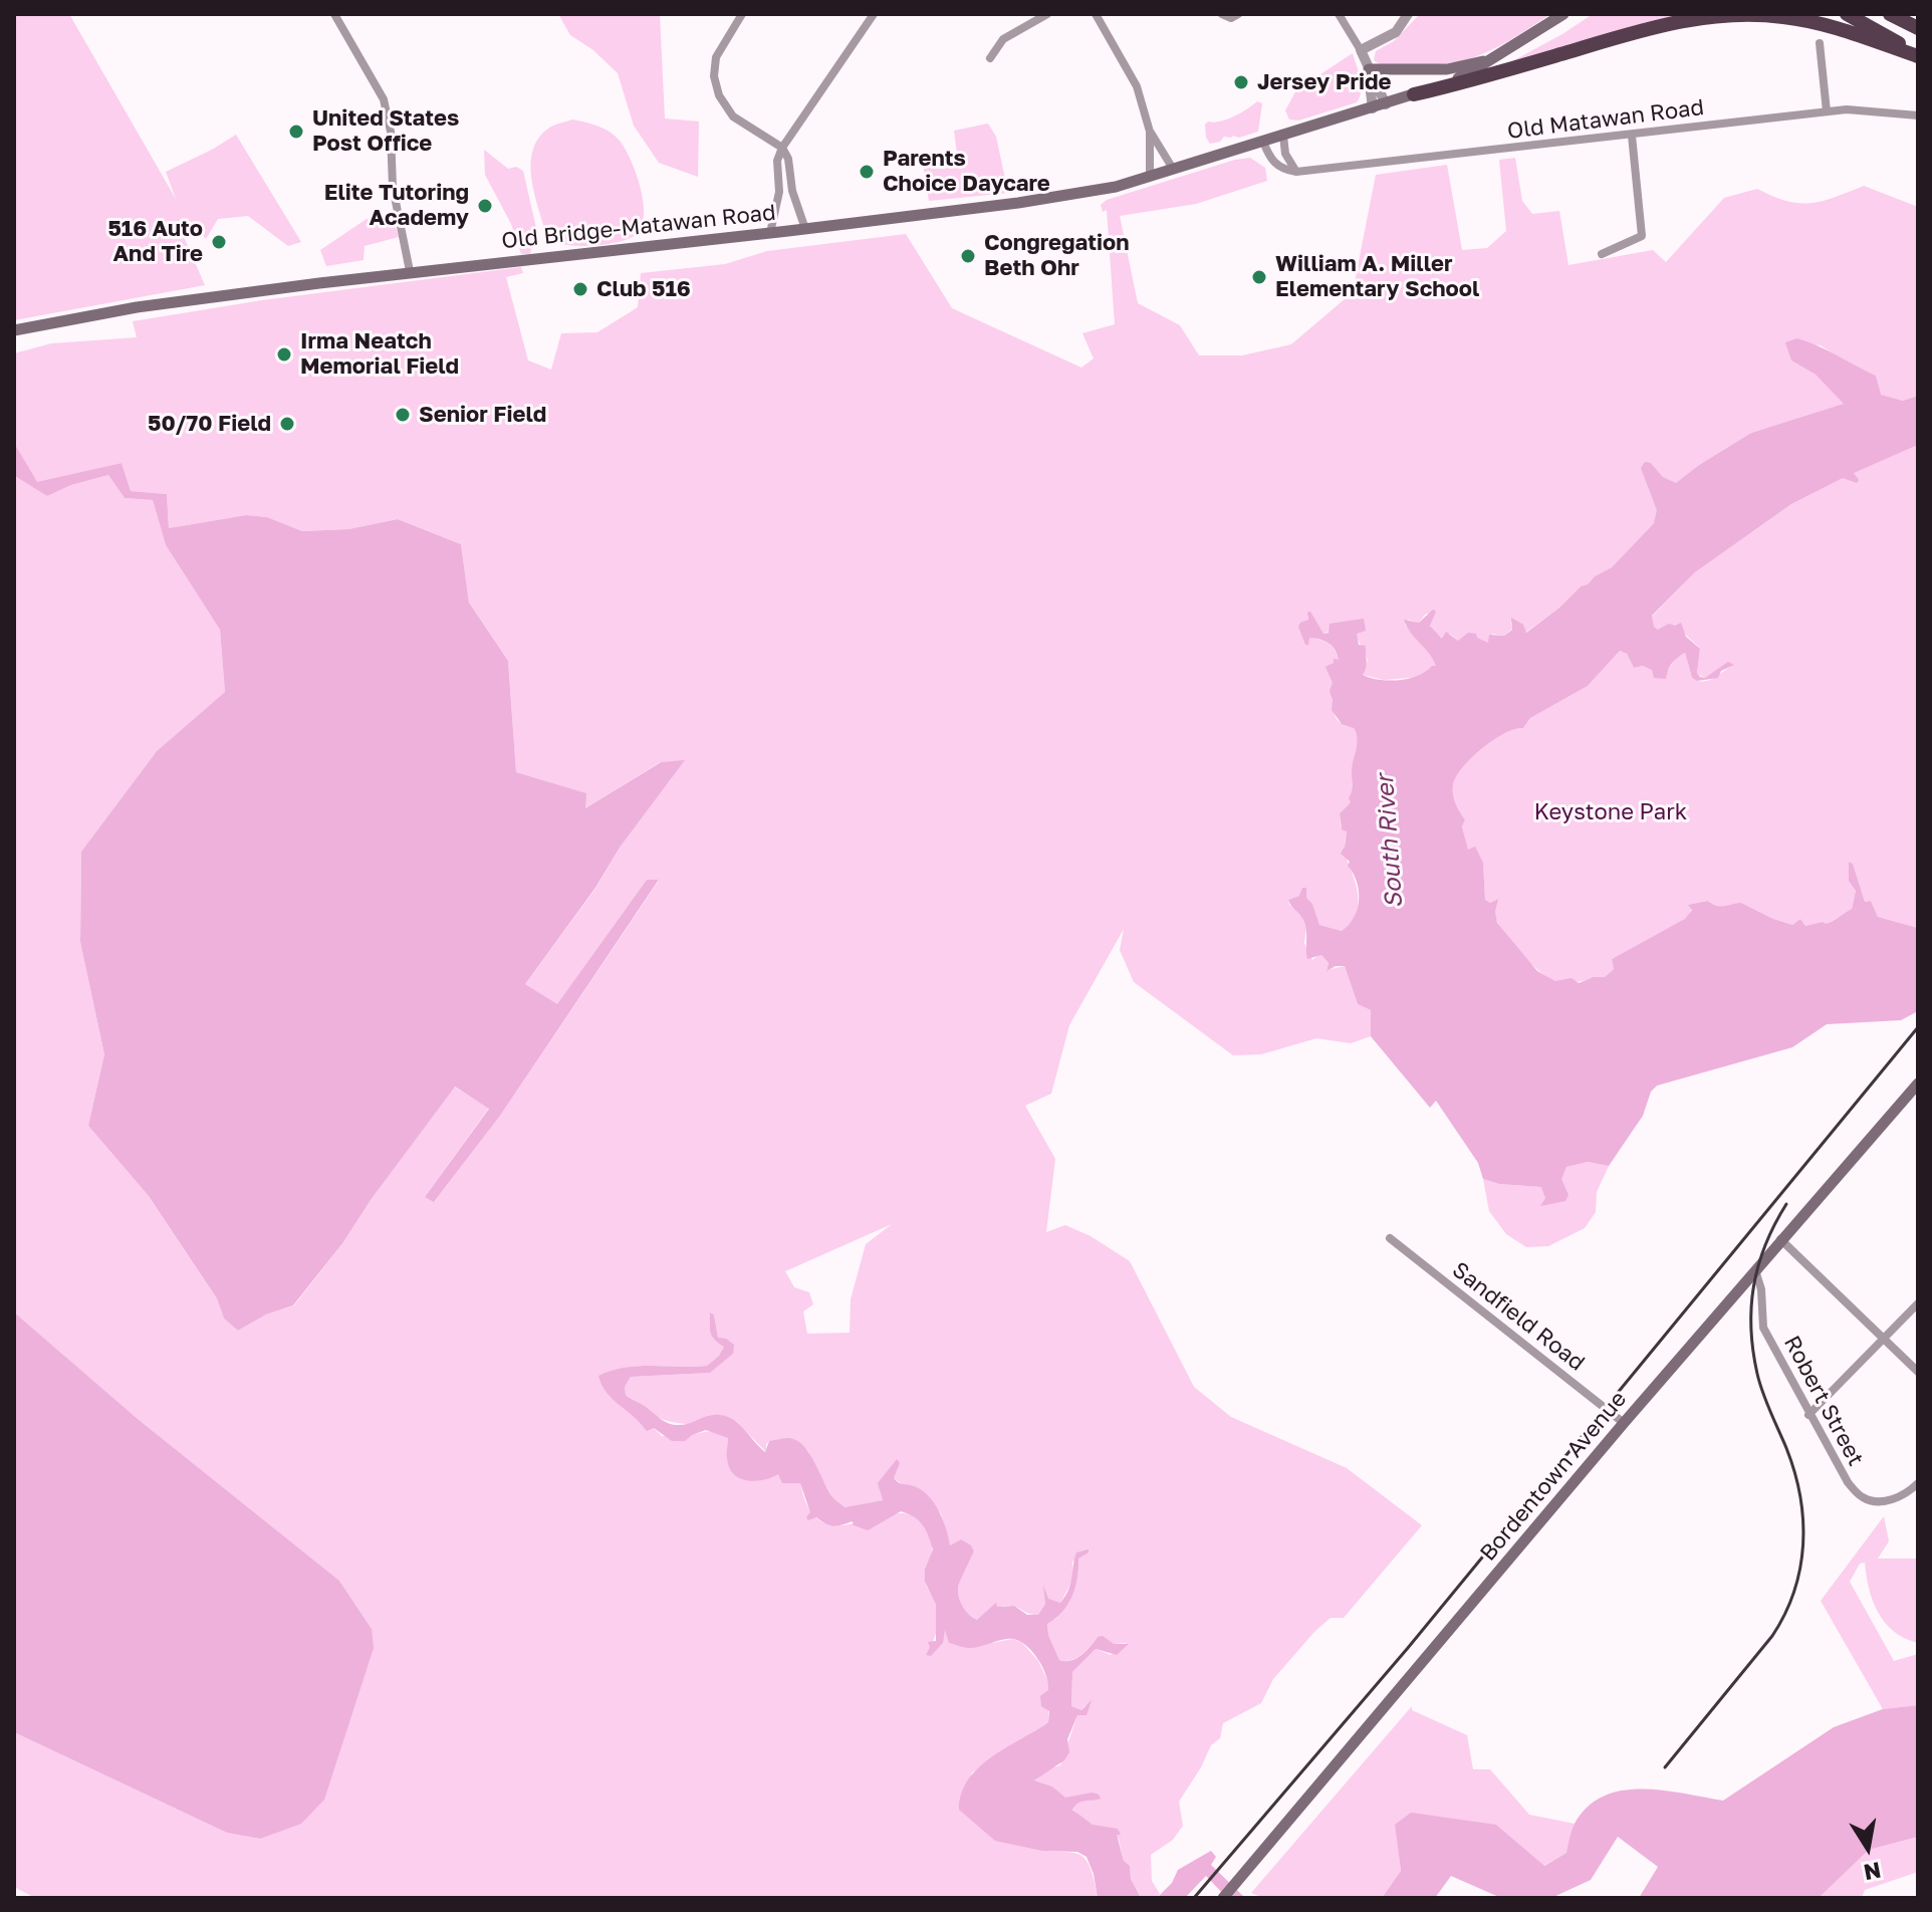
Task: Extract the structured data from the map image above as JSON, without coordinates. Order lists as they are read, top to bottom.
{
  "streets": {
    "main road": ["Old Bridge-Matawan Road", "Bordentown Avenue"],
    "street": ["Old Matawan Road", "Sandfield Road", "Robert Street"]
  },
  "crossings": [
    ["Sandfield Road", "Bordentown Avenue"],
    ["Robert Street", "Bordentown Avenue"]
  ],
  "water": ["South River"],
  "parks": ["Keystone Park"],
  "places": [
    "Jersey Pride",
    "United States Post Office",
    "Parents Choice Daycare",
    "Elite Tutoring Academy",
    "516 Auto And Tire",
    "Congregation Beth Ohr",
    "William A. Miller Elementary School",
    "Club 516",
    "Irma Neatch Memorial Field",
    "Senior Field",
    "50/70 Field"
  ],
  "north": "bottom"
}
